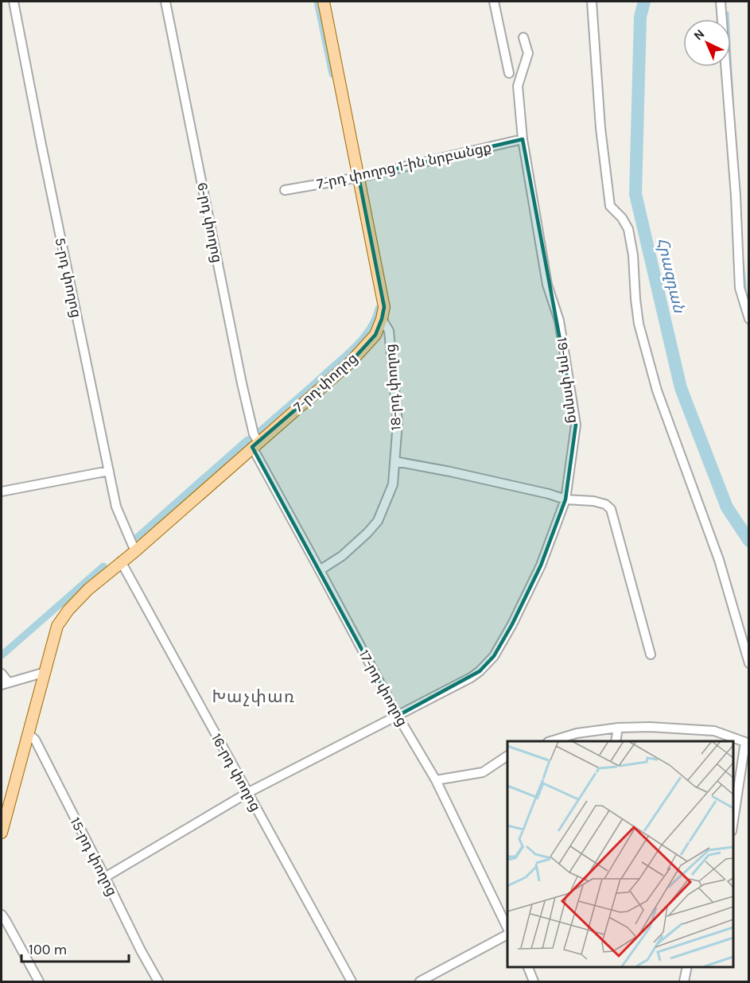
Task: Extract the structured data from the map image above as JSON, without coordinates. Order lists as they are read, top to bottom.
{
  "streets": {
    "main road": ["7-րդ փողոց"],
    "street": [
      "7-րդ փողոց 1-ին նրբանցք",
      "6-րդ փողոց",
      "5-րդ փողոց",
      "19-րդ փողոց",
      "18-րդ փողոց",
      "17-րդ փողոց",
      "16-րդ փողոց",
      "15-րդ փողոց"
    ]
  },
  "crossings": [
    ["7-րդ փողոց 1-ին նրբանցք", "19-րդ փողոց"],
    ["7-րդ փողոց 1-ին նրբանցք", "7-րդ փողոց"],
    ["6-րդ փողոց", "7-րդ փողոց"],
    ["6-րդ փողոց", "17-րդ փողոց"],
    ["5-րդ փողոց", "7-րդ փողոց"],
    ["19-րդ փողոց", "17-րդ փողոց"],
    ["19-րդ փողոց", "16-րդ փողոց"],
    ["19-րդ փողոց", "15-րդ փողոց"],
    ["7-րդ փողոց", "18-րդ փողոց"],
    ["7-րդ փողոց", "17-րդ փողոց"],
    ["7-րդ փողոց", "16-րդ փողոց"],
    ["7-րդ փողոց", "15-րդ փողոց"],
    ["18-րդ փողոց", "17-րդ փողոց"]
  ],
  "districts": ["Խաչփառ"],
  "water": ["Հրազդան"],
  "scale_bar": "100 m",
  "north": "top left"
}
